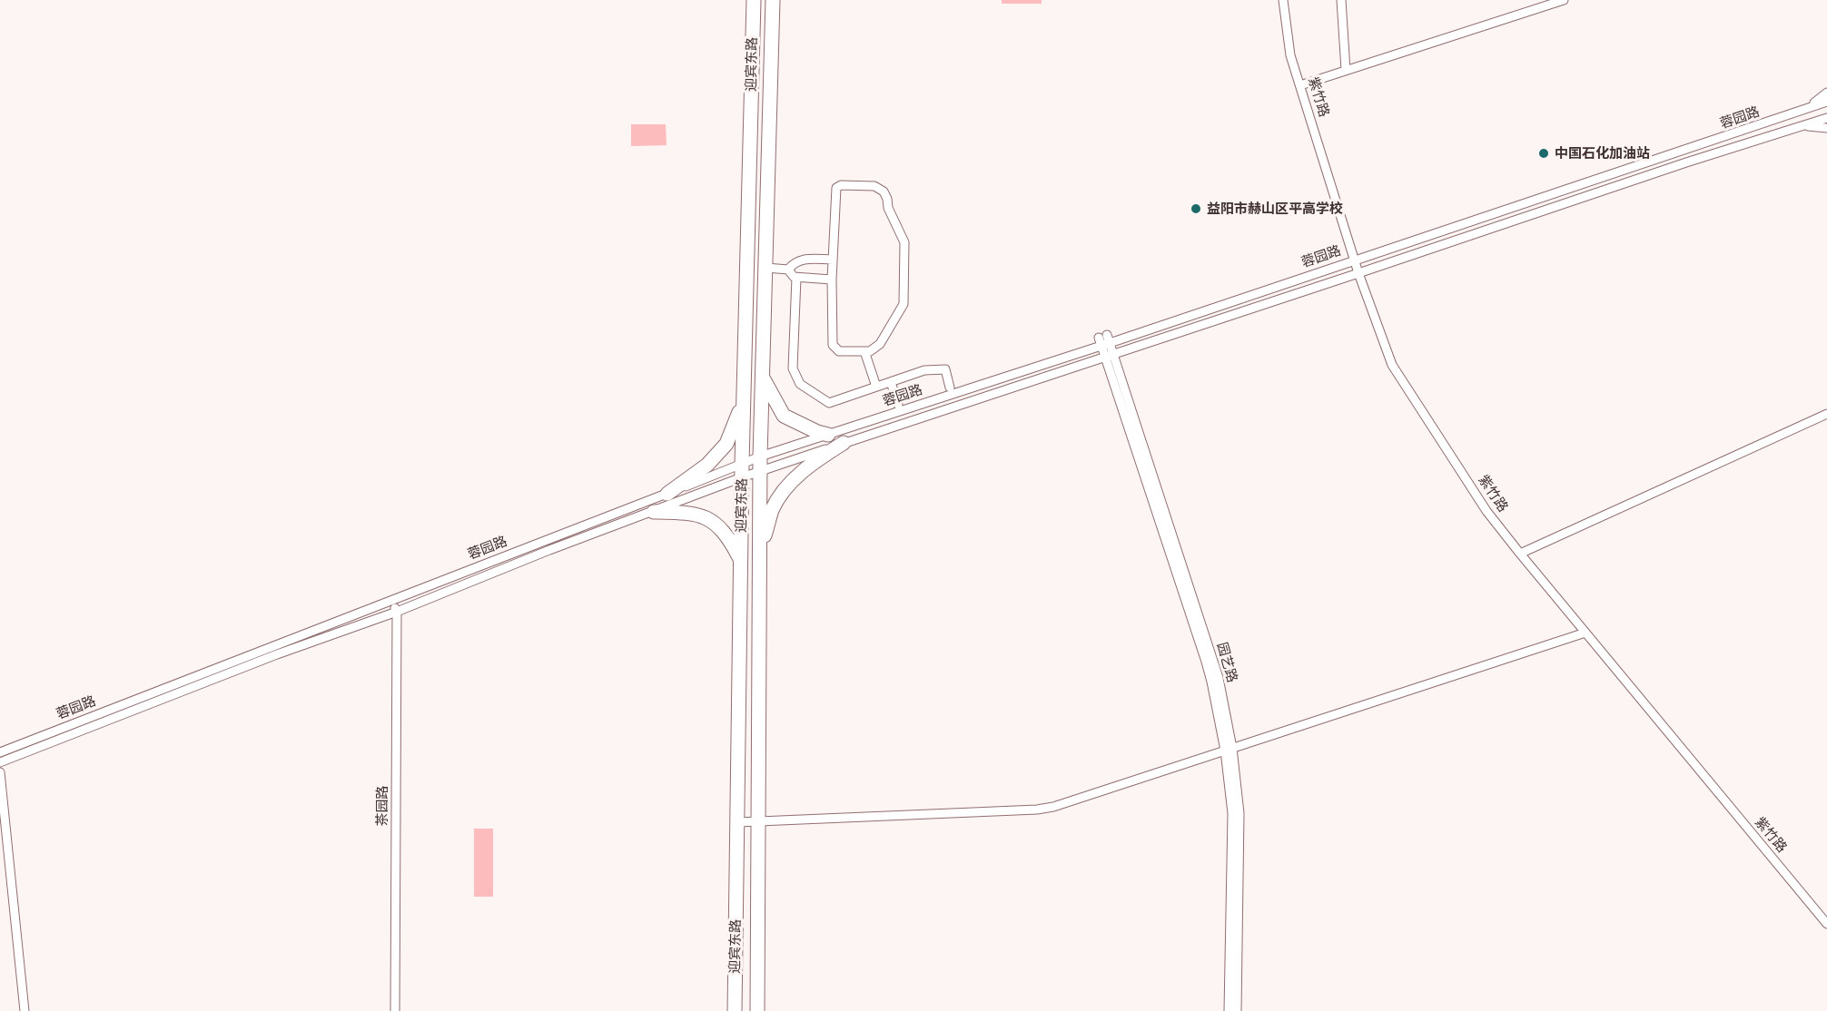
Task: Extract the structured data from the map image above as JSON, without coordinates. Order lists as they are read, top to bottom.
{
  "streets": {
    "highway": ["迎宾东路"],
    "street": [
      "紫竹路",
      "蓉园路",
      "园艺路",
      "茶园路"
    ]
  },
  "crossings": [
    ["迎宾东路", "蓉园路"],
    ["紫竹路", "蓉园路"],
    ["蓉园路", "园艺路"],
    ["蓉园路", "茶园路"]
  ],
  "places": ["中国石化加油站", "益阳市赫山区平高学校"]
}
